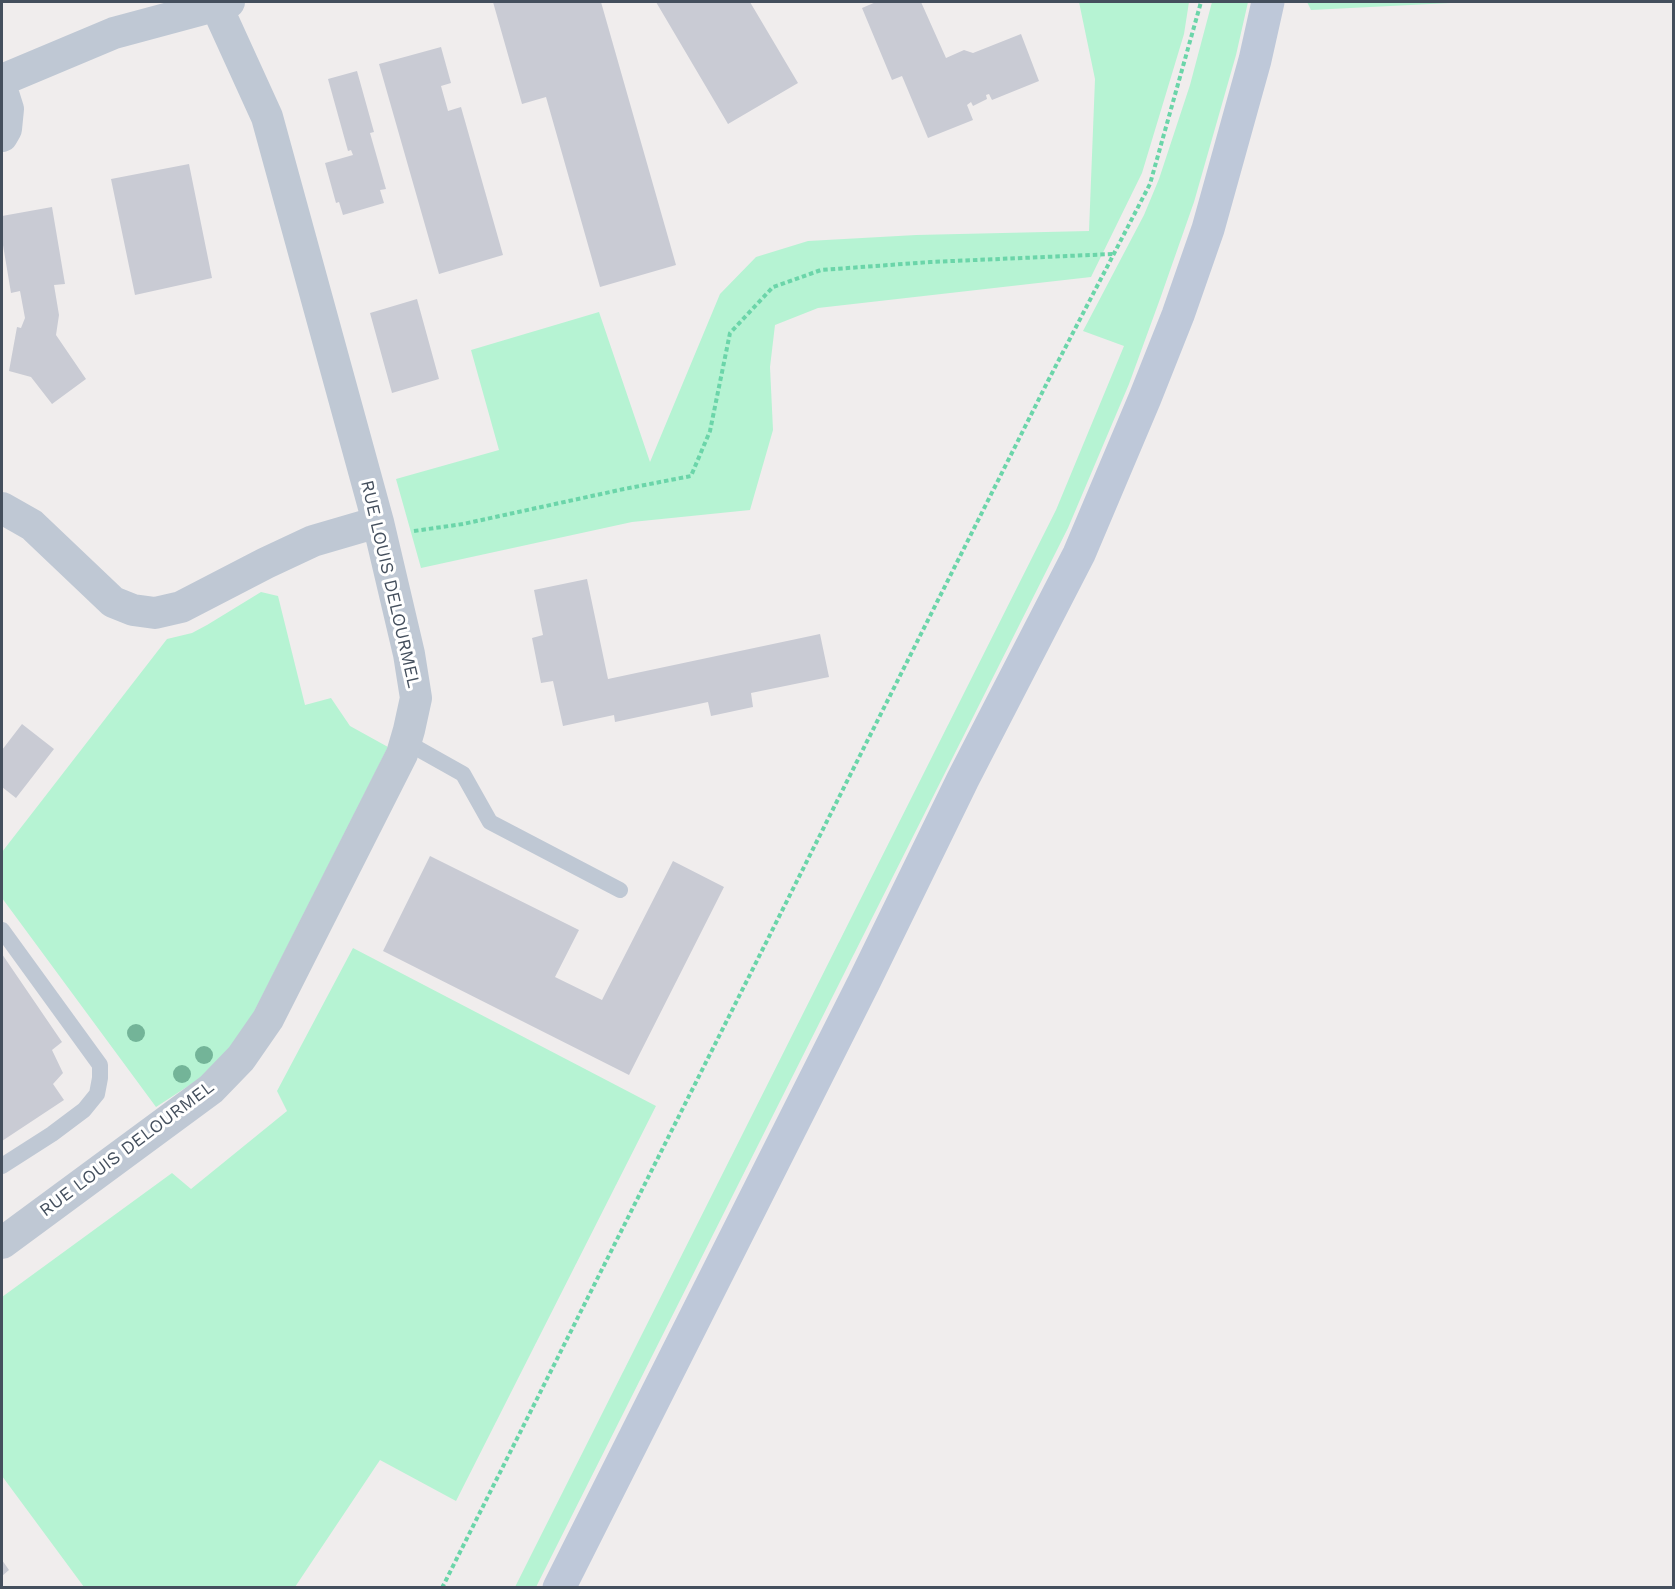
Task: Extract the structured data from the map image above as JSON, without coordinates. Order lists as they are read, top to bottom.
{
  "streets": {
    "street": ["RUE LOUIS DELOURMEL"]
  }
}
